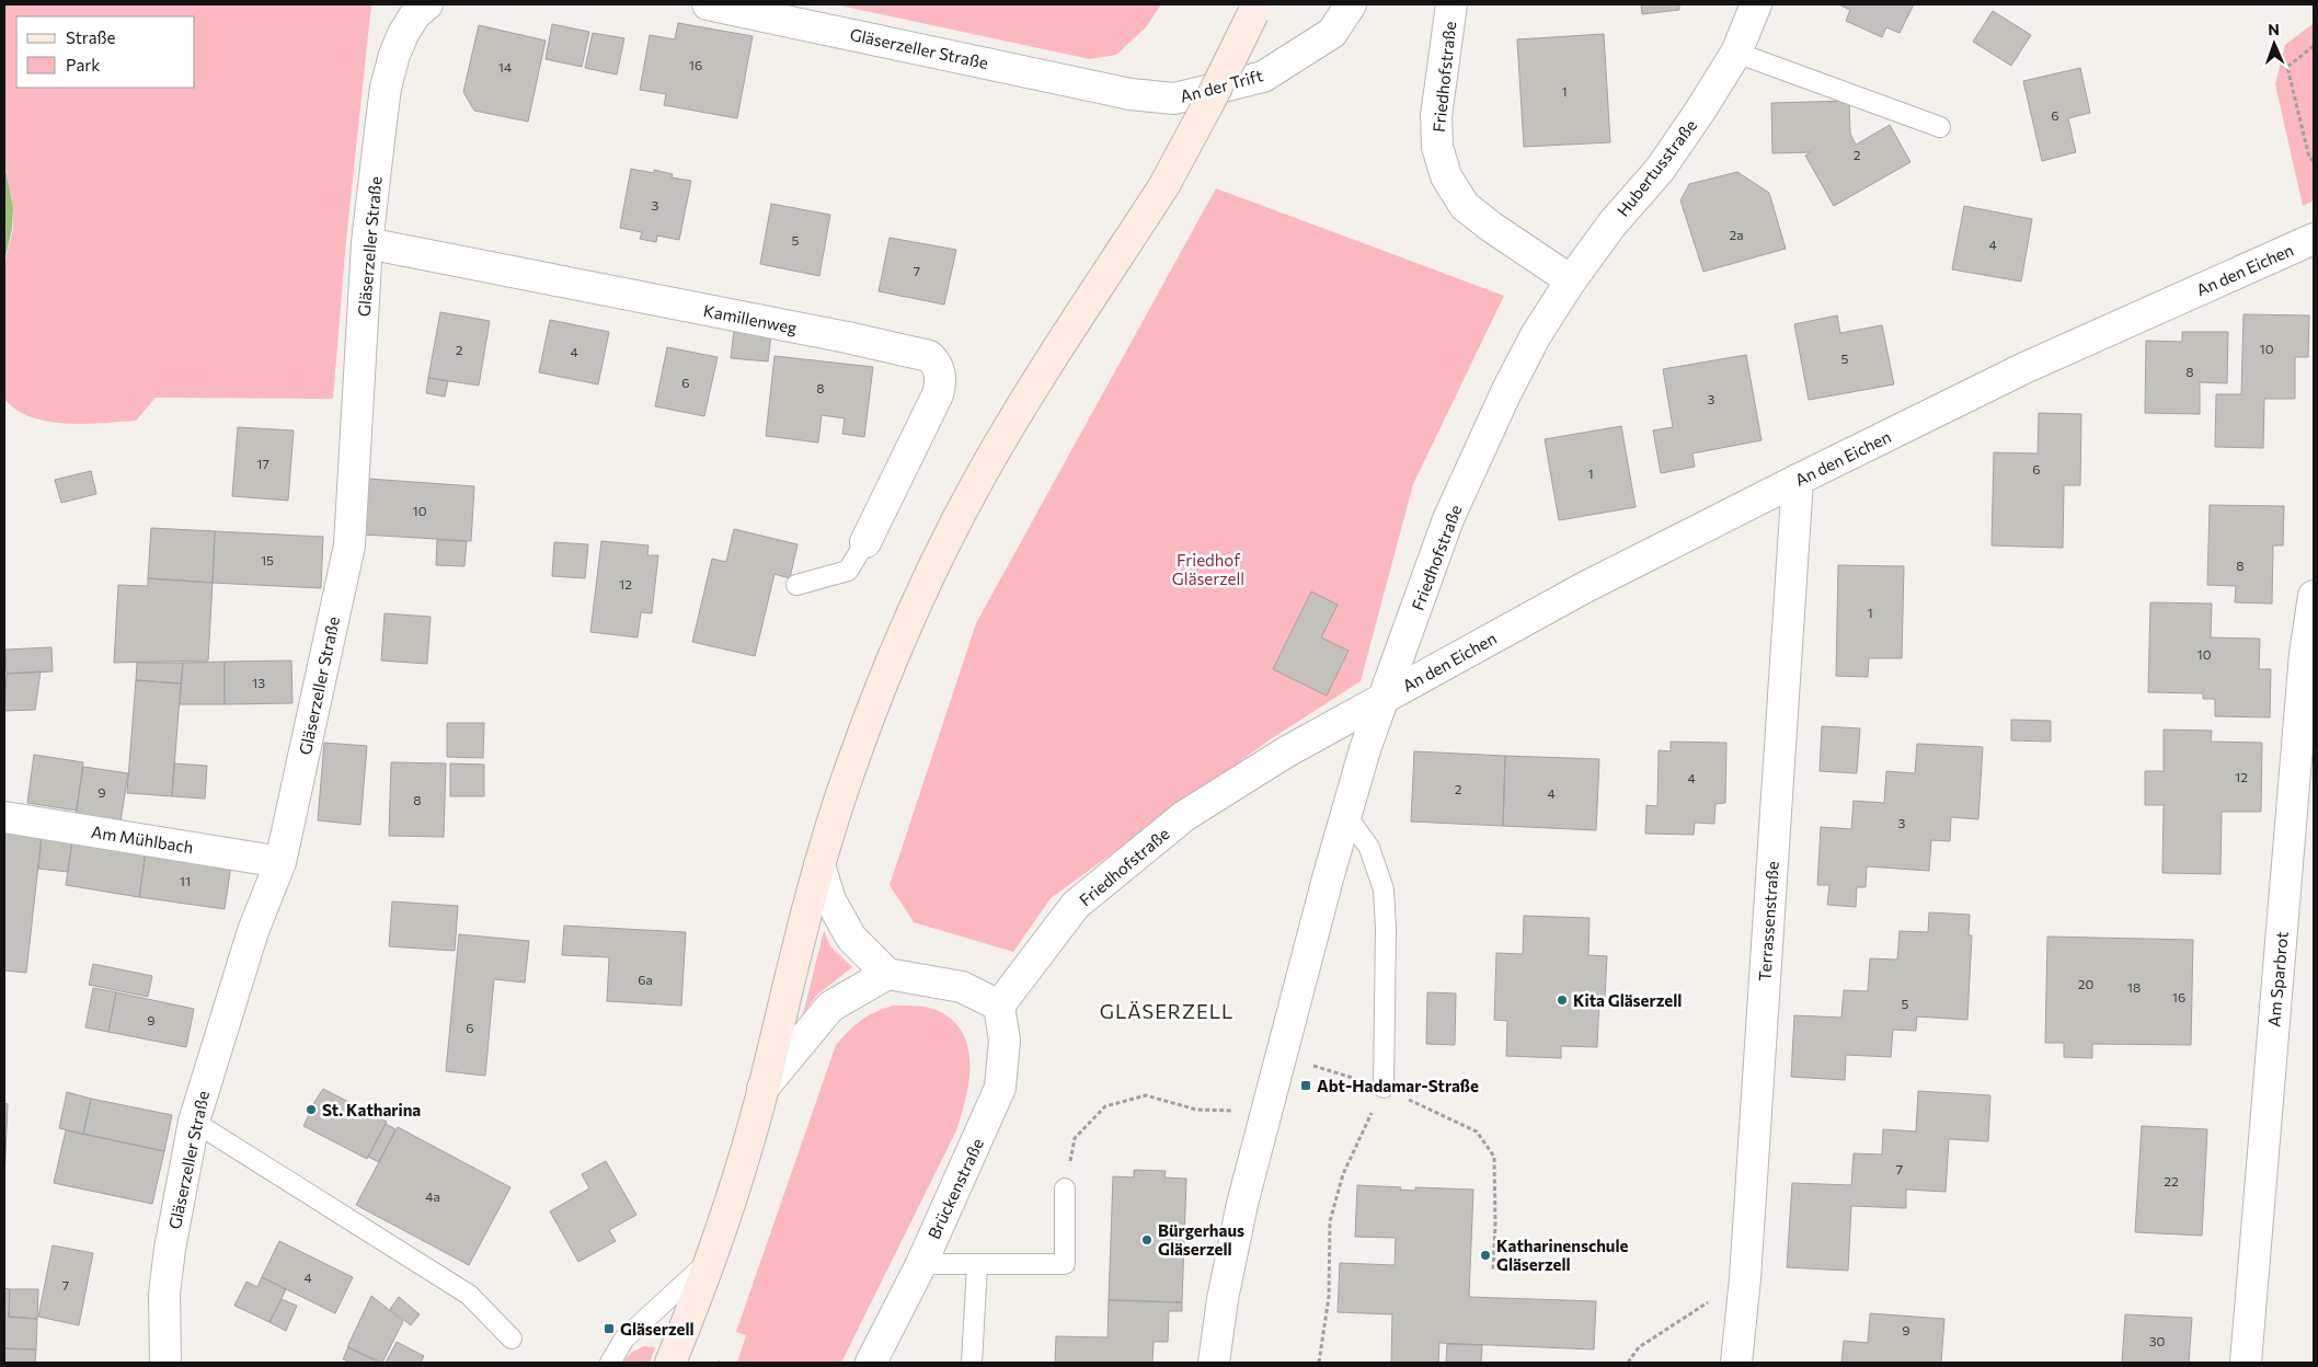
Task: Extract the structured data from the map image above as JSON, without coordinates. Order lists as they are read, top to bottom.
{
  "streets": {
    "street": [
      "Gläserzeller Straße",
      "Friedhofstraße",
      "An der Trift",
      "Hubertusstraße",
      "An den Eichen",
      "Kamillenweg",
      "Am Mühlbach",
      "Terrassenstraße",
      "Am Sparbrot",
      "Brückenstraße"
    ]
  },
  "crossings": [
    ["Gläserzeller Straße", "An der Trift"],
    ["Gläserzeller Straße", "Kamillenweg"],
    ["Gläserzeller Straße", "Am Mühlbach"],
    ["Friedhofstraße", "Hubertusstraße"],
    ["Friedhofstraße", "An den Eichen"],
    ["Friedhofstraße", "Brückenstraße"],
    ["An den Eichen", "Terrassenstraße"]
  ],
  "districts": ["GLÄSERZELL"],
  "parks": ["Friedhof Gläserzell"],
  "places": {
    "other": [
      "Kita Gläserzell",
      "St. Katharina",
      "Bürgerhaus Gläserzell",
      "Katharinenschule Gläserzell"
    ],
    "transit": ["Abt-Hadamar-Straße", "Gläserzell"]
  },
  "house_numbers": [
    "16",
    "14",
    "1",
    "6",
    "2",
    "3",
    "2a",
    "5",
    "4",
    "7",
    "10",
    "2",
    "4",
    "5",
    "8",
    "6",
    "8",
    "3",
    "17",
    "6",
    "1",
    "10",
    "15",
    "8",
    "12",
    "1",
    "10",
    "13",
    "12",
    "4",
    "2",
    "9",
    "4",
    "8",
    "3",
    "11",
    "6a",
    "20",
    "18",
    "16",
    "5",
    "9",
    "6",
    "7",
    "22",
    "4a",
    "4",
    "7",
    "9",
    "30"
  ],
  "legend": ["Straße", "Park"],
  "north": "top"
}
